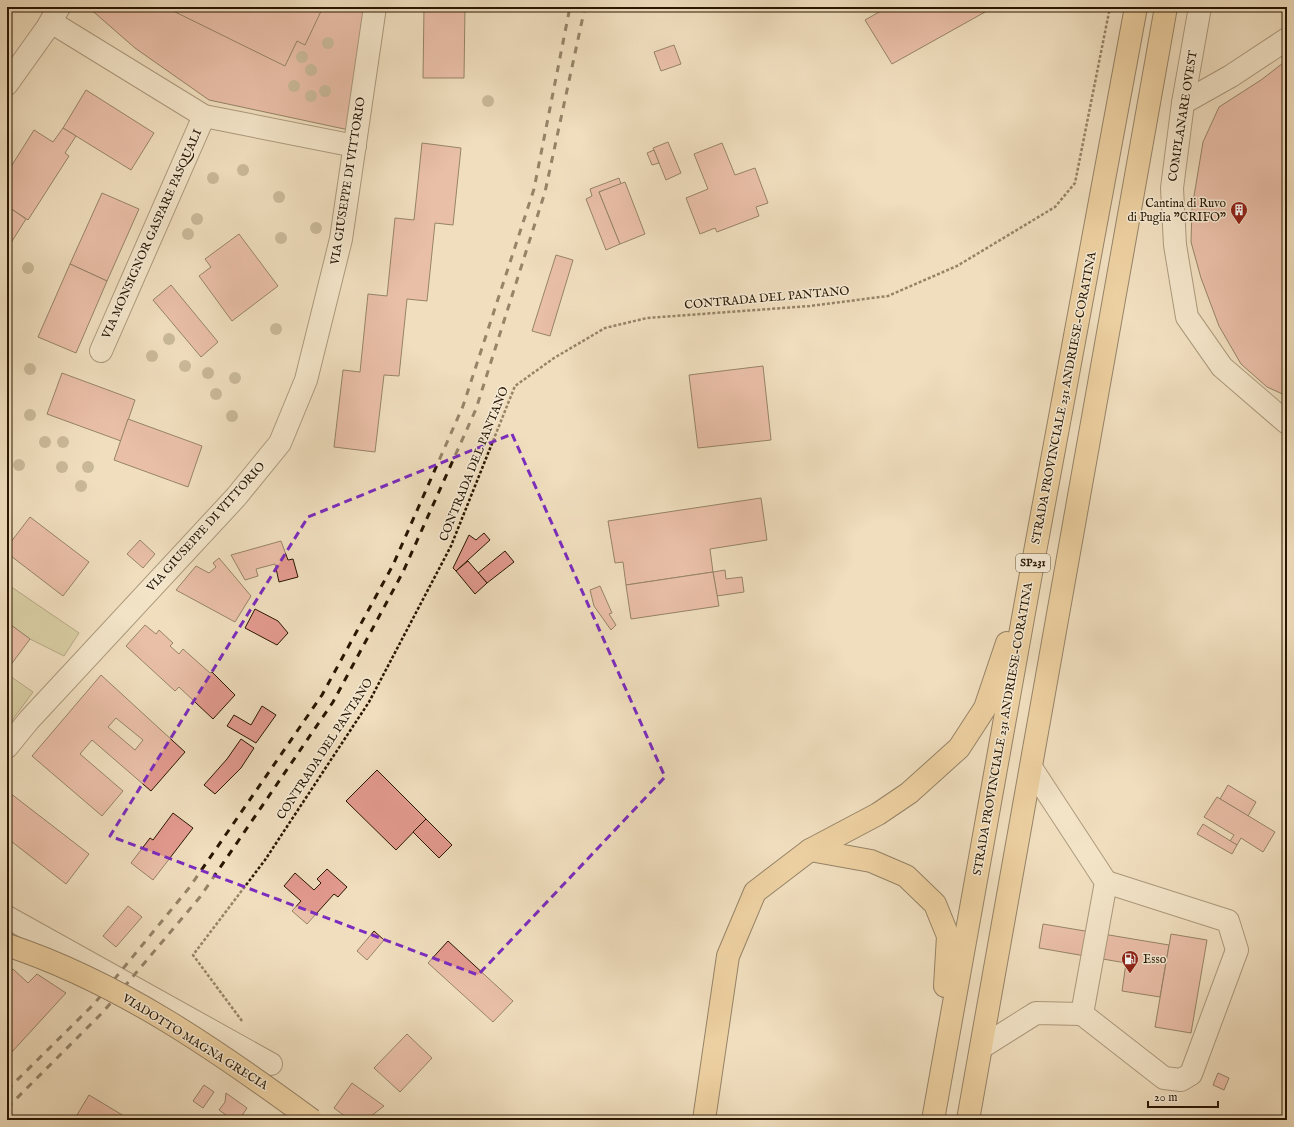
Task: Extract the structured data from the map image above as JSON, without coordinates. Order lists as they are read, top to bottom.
{
  "streets": {
    "main road": ["STRADA PROVINCIALE 231 ANDRIESE-CORATINA", "SP231", "VIADOTTO MAGNA GRECIA"],
    "street": ["COMPLANARE OVEST", "VIA GIUSEPPE DI VITTORIO", "VIA MONSIGNOR GASPARE PASQUALI"],
    "path": ["CONTRADA DEL PANTANO"]
  },
  "places": {
    "building": ["Cantina di Ruvo di Puglia \"CRIFO\""],
    "fuel station": ["Esso"]
  },
  "scale_bar": "20 m"
}
